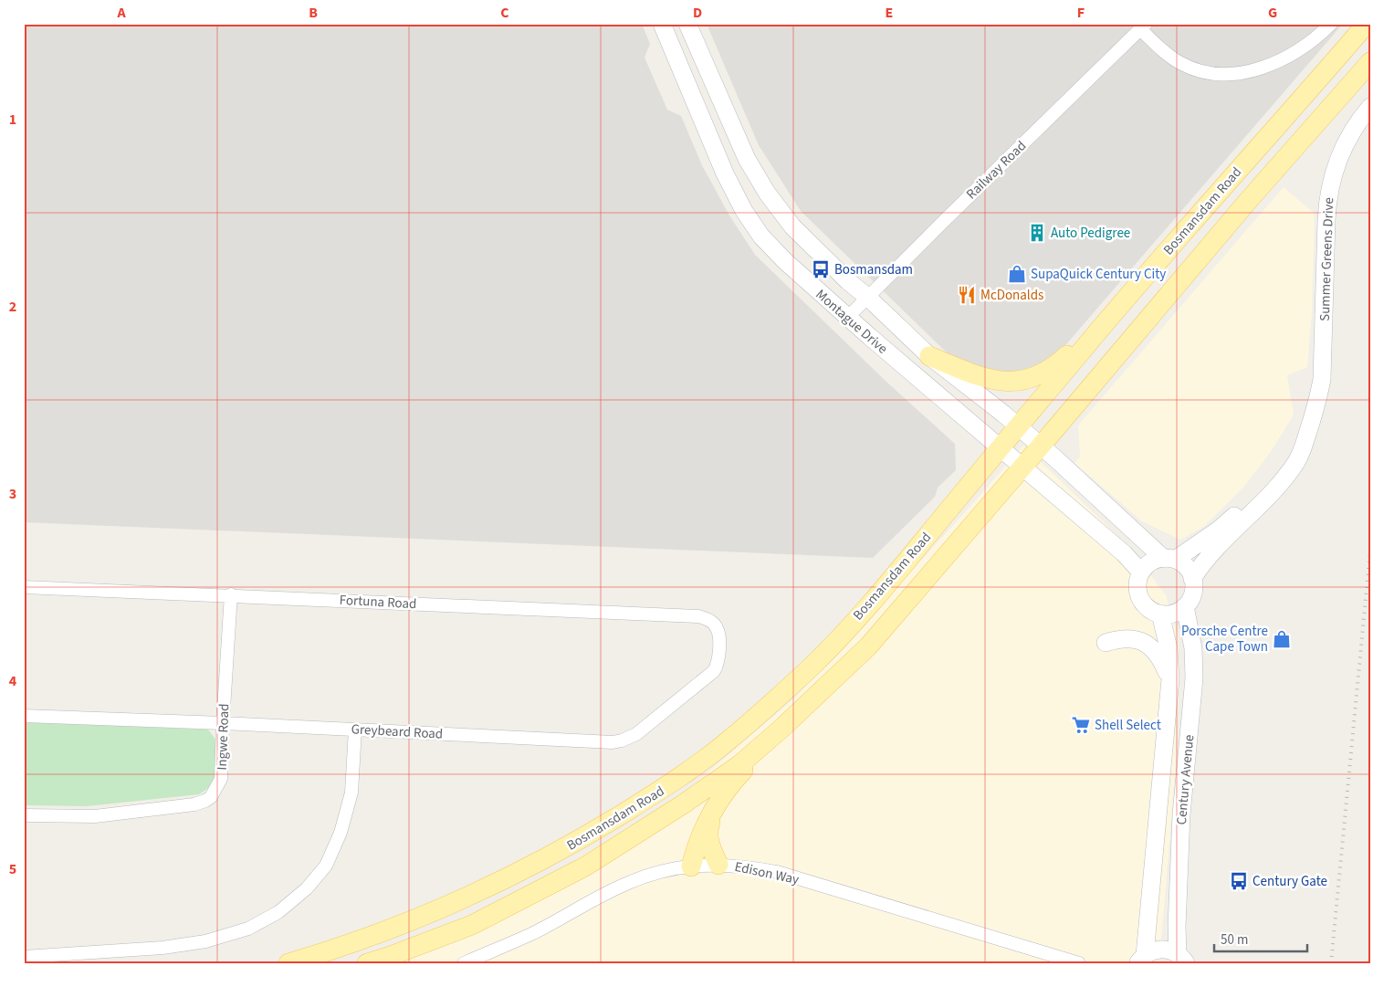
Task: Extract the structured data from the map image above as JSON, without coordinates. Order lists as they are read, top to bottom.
{
  "streets": {
    "main road": ["Bosmansdam Road"],
    "street": [
      "Railway Road",
      "Summer Greens Drive",
      "Montague Drive",
      "Fortuna Road",
      "Greybeard Road",
      "Ingwe Road",
      "Century Avenue",
      "Edison Way"
    ]
  },
  "crossings": [
    ["Railway Road", "Montague Drive"],
    ["Bosmansdam Road", "Montague Drive"],
    ["Summer Greens Drive", "Century Avenue"],
    ["Fortuna Road", "Greybeard Road"],
    ["Fortuna Road", "Ingwe Road"],
    ["Greybeard Road", "Ingwe Road"]
  ],
  "places": {
    "building": ["Auto Pedigree"],
    "bus stop": ["Bosmansdam", "Century Gate"],
    "shop": ["SupaQuick Century City", "Porsche Centre Cape Town"],
    "restaurant": ["McDonalds"],
    "supermarket": ["Shell Select"]
  },
  "scale_bar": "50 m",
  "grid": {
    "columns": [
      "A",
      "B",
      "C",
      "D",
      "E",
      "F",
      "G"
    ],
    "rows": [
      "1",
      "2",
      "3",
      "4",
      "5"
    ]
  }
}
